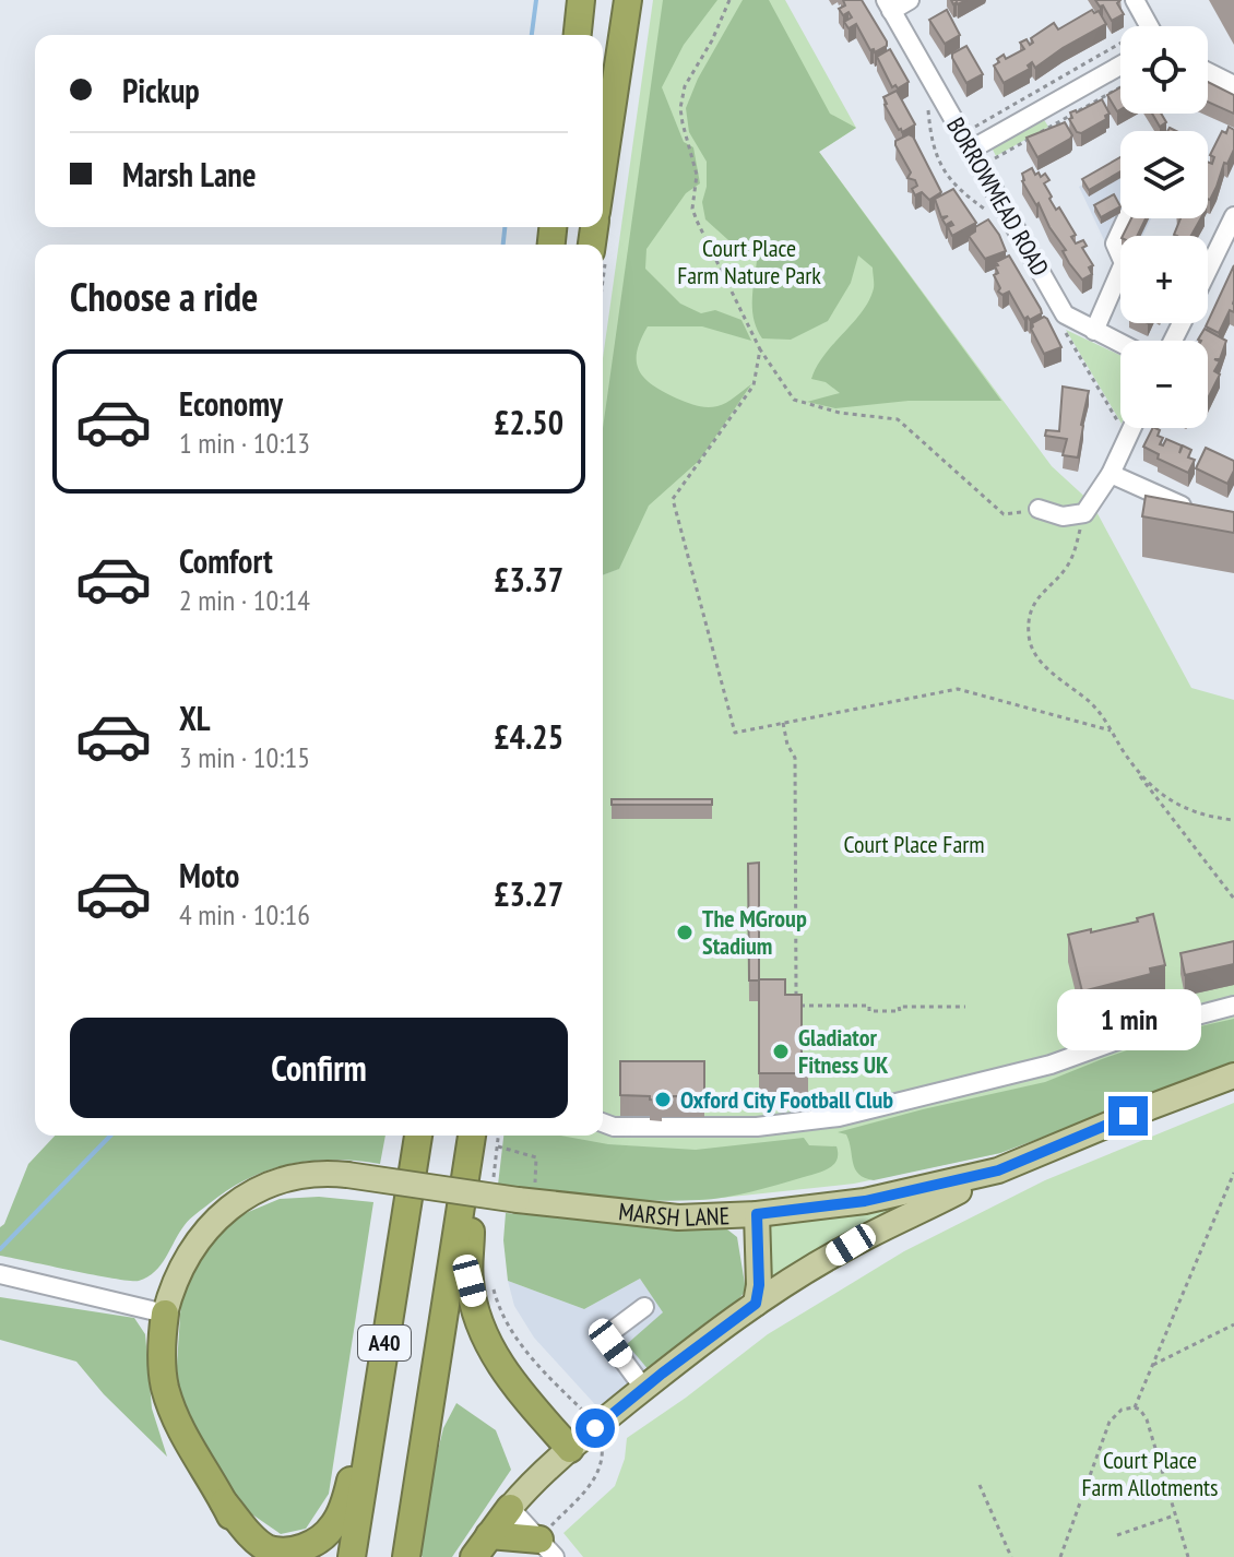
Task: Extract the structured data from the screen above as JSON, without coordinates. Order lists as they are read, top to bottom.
{
  "streets": {
    "highway": ["A40"],
    "main road": ["MARSH LANE"],
    "street": ["BORROWMEAD ROAD"]
  },
  "parks": ["Court Place Farm Nature Park", "Court Place Farm", "Court Place Farm Allotments"],
  "places": ["The MGroup Stadium", "Gladiator Fitness UK", "Oxford City Football Club"],
  "page": {
    "map_buttons": ["+", "−"],
    "banner": ["Pickup", "Marsh Lane"],
    "heading": "Choose a ride",
    "list": [
      {
        "name": "Economy",
        "note": "1 min · 10:13",
        "value": "£2.50"
      },
      {
        "name": "Comfort",
        "note": "2 min · 10:14",
        "value": "£3.37"
      },
      {
        "name": "XL",
        "note": "3 min · 10:15",
        "value": "£4.25"
      },
      {
        "name": "Moto",
        "note": "4 min · 10:16",
        "value": "£3.27"
      }
    ],
    "bubble": "1 min",
    "buttons": "Confirm"
  }
}
